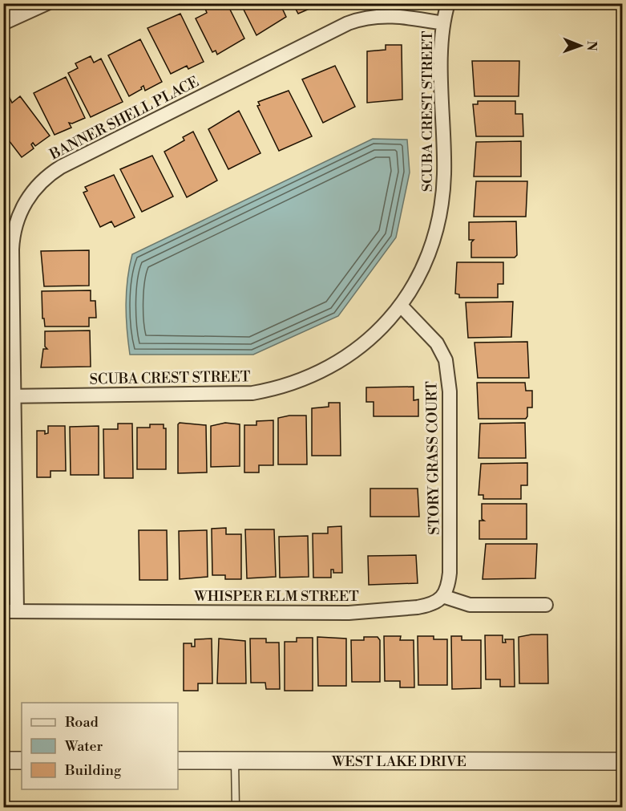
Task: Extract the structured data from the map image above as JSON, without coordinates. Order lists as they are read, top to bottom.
{
  "streets": {
    "street": [
      "SCUBA CREST STREET",
      "BANNER SHELL PLACE",
      "STORY GRASS COURT",
      "WHISPER ELM STREET",
      "WEST LAKE DRIVE"
    ]
  },
  "crossings": [
    ["SCUBA CREST STREET", "BANNER SHELL PLACE"],
    ["SCUBA CREST STREET", "STORY GRASS COURT"],
    ["BANNER SHELL PLACE", "WHISPER ELM STREET"],
    ["STORY GRASS COURT", "WHISPER ELM STREET"]
  ],
  "legend": ["Road", "Water", "Building"],
  "north": "right"
}
